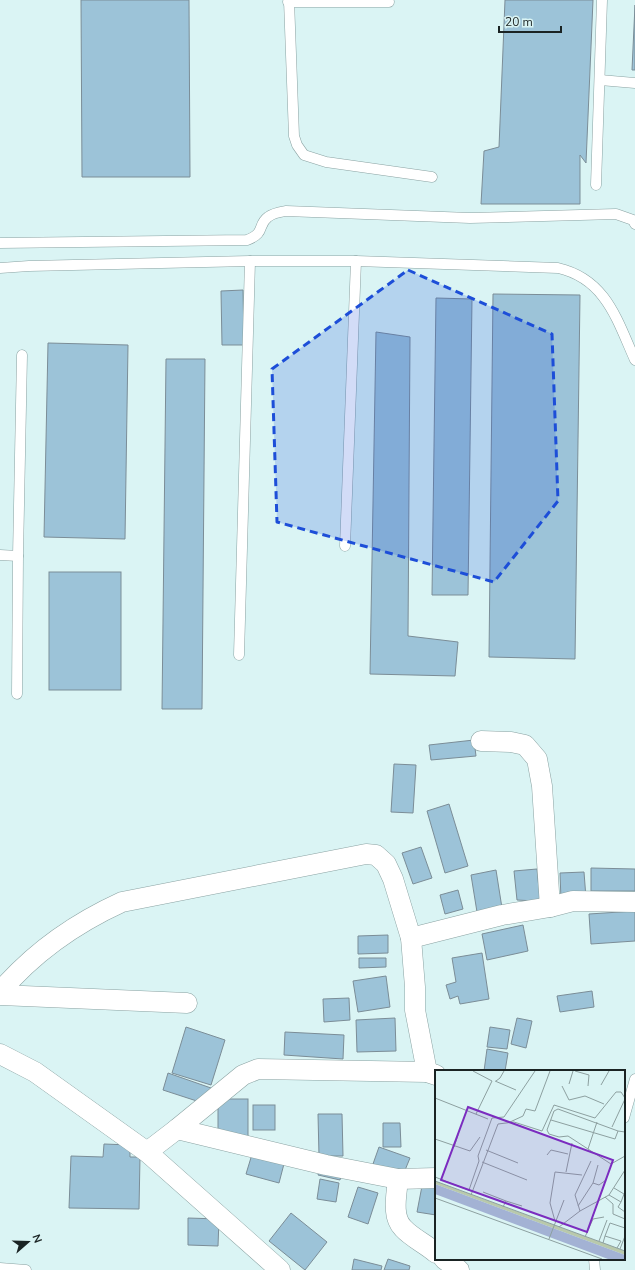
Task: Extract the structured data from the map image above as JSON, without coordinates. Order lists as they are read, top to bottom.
{
  "scale_bar": "20 m",
  "north": "right"
}
